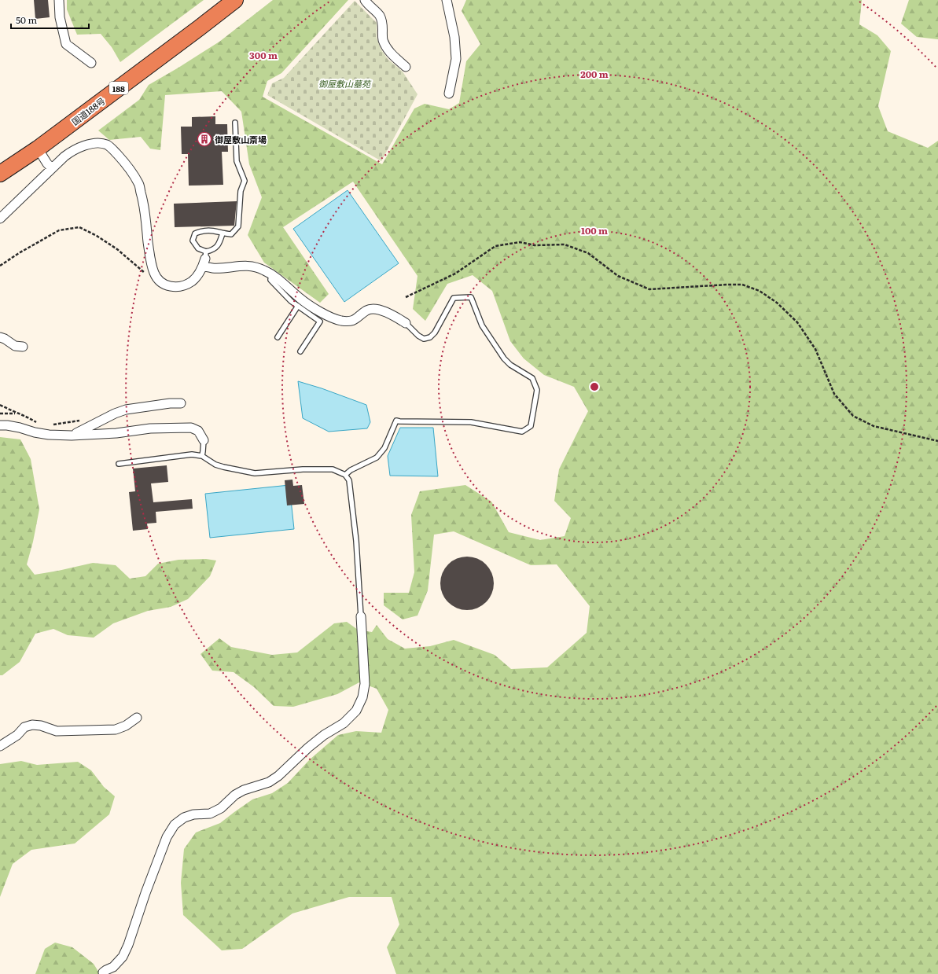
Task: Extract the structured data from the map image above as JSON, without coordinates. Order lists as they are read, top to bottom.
{
  "streets": {
    "highway": ["188", "国道188号"]
  },
  "parks": ["御屋敷山墓苑"],
  "places": {
    "building": ["御屋敷山斎場"]
  },
  "scale_bar": "50 m",
  "rings": ["300 m", "200 m", "100 m"]
}
